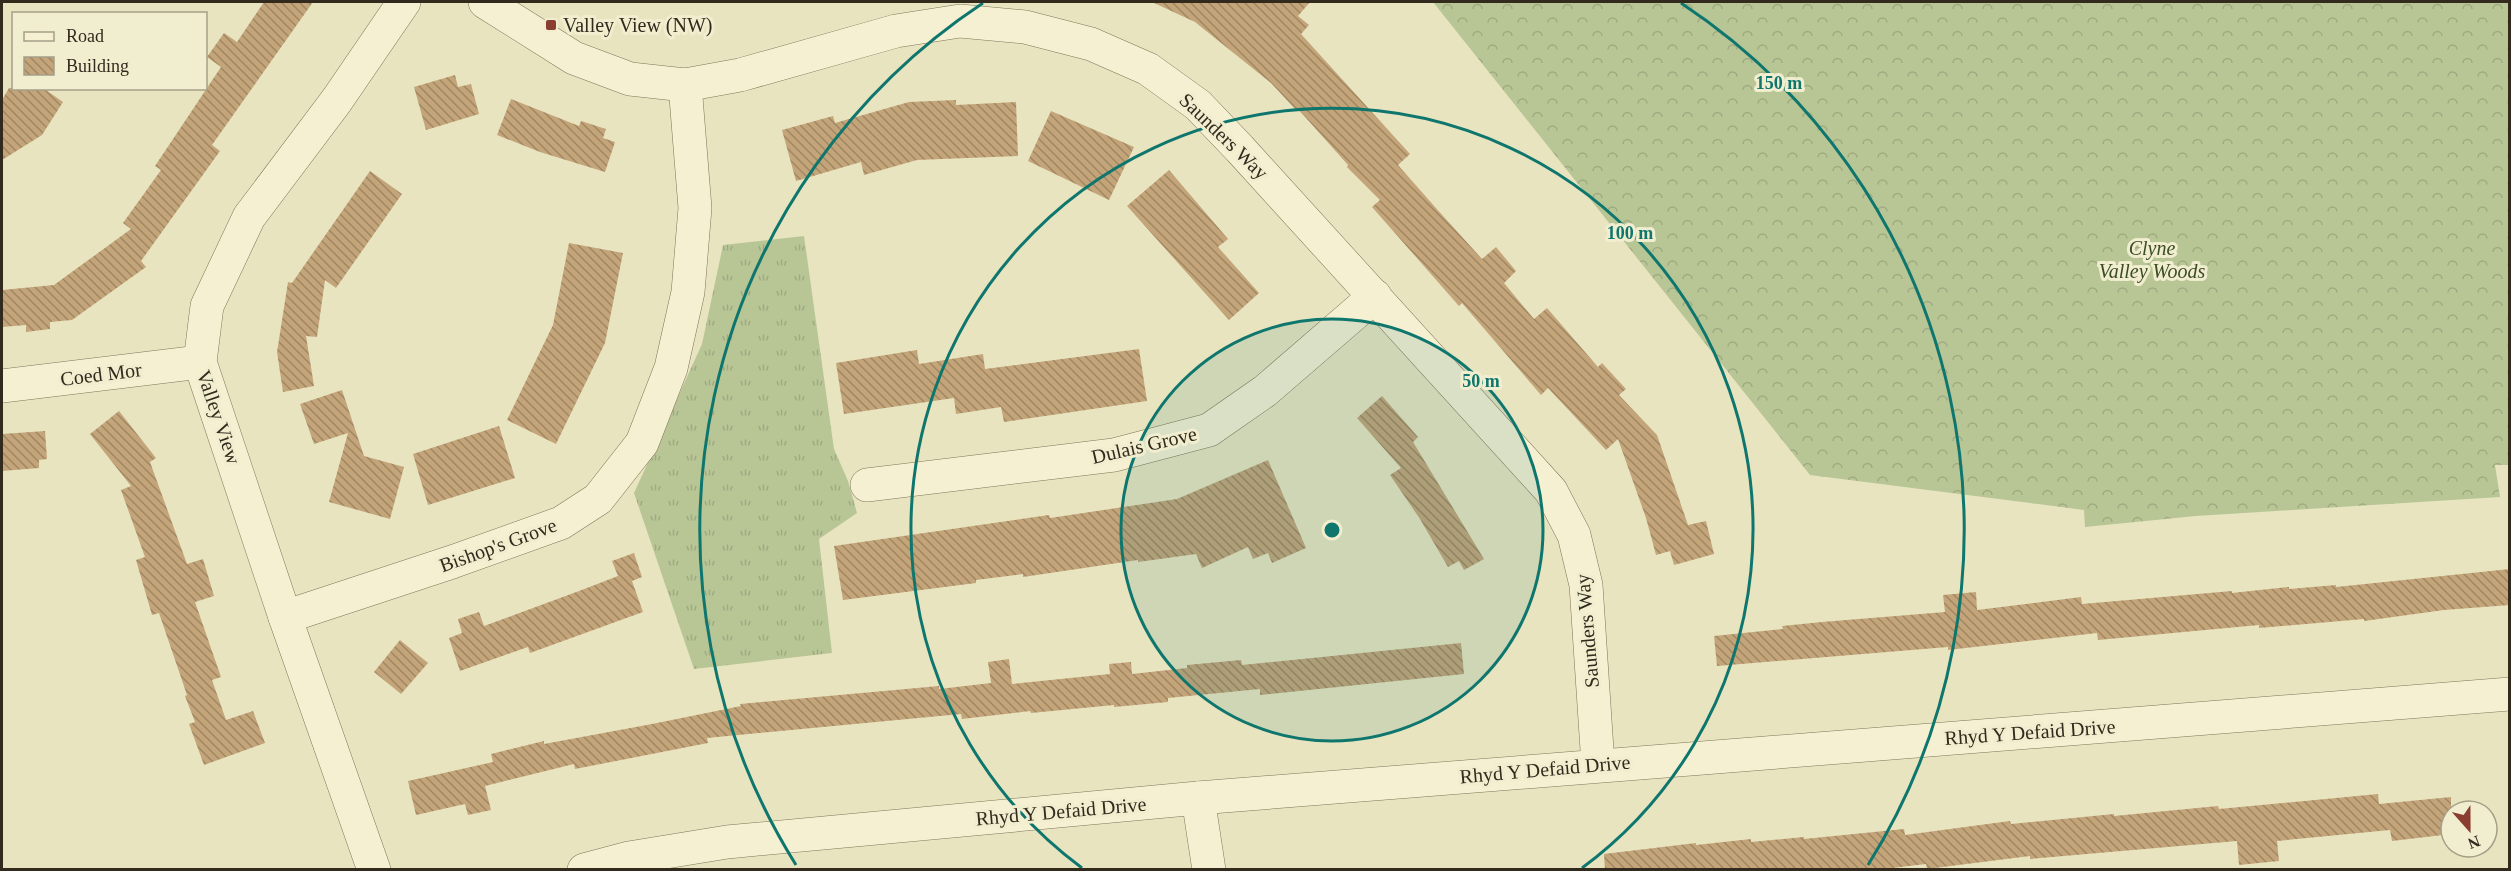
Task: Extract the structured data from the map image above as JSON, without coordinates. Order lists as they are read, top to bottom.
{
  "streets": {
    "street": [
      "Saunders Way",
      "Coed Mor",
      "Valley View",
      "Dulais Grove",
      "Bishop's Grove",
      "Rhyd Y Defaid Drive"
    ]
  },
  "crossings": [
    ["Saunders Way", "Dulais Grove"],
    ["Saunders Way", "Bishop's Grove"],
    ["Saunders Way", "Rhyd Y Defaid Drive"],
    ["Coed Mor", "Valley View"],
    ["Valley View", "Bishop's Grove"]
  ],
  "parks": ["Clyne Valley Woods"],
  "places": {
    "transit": ["Valley View (NW)"]
  },
  "legend": ["Road", "Building"],
  "north": "bottom",
  "rings": ["150 m", "100 m", "50 m"]
}
